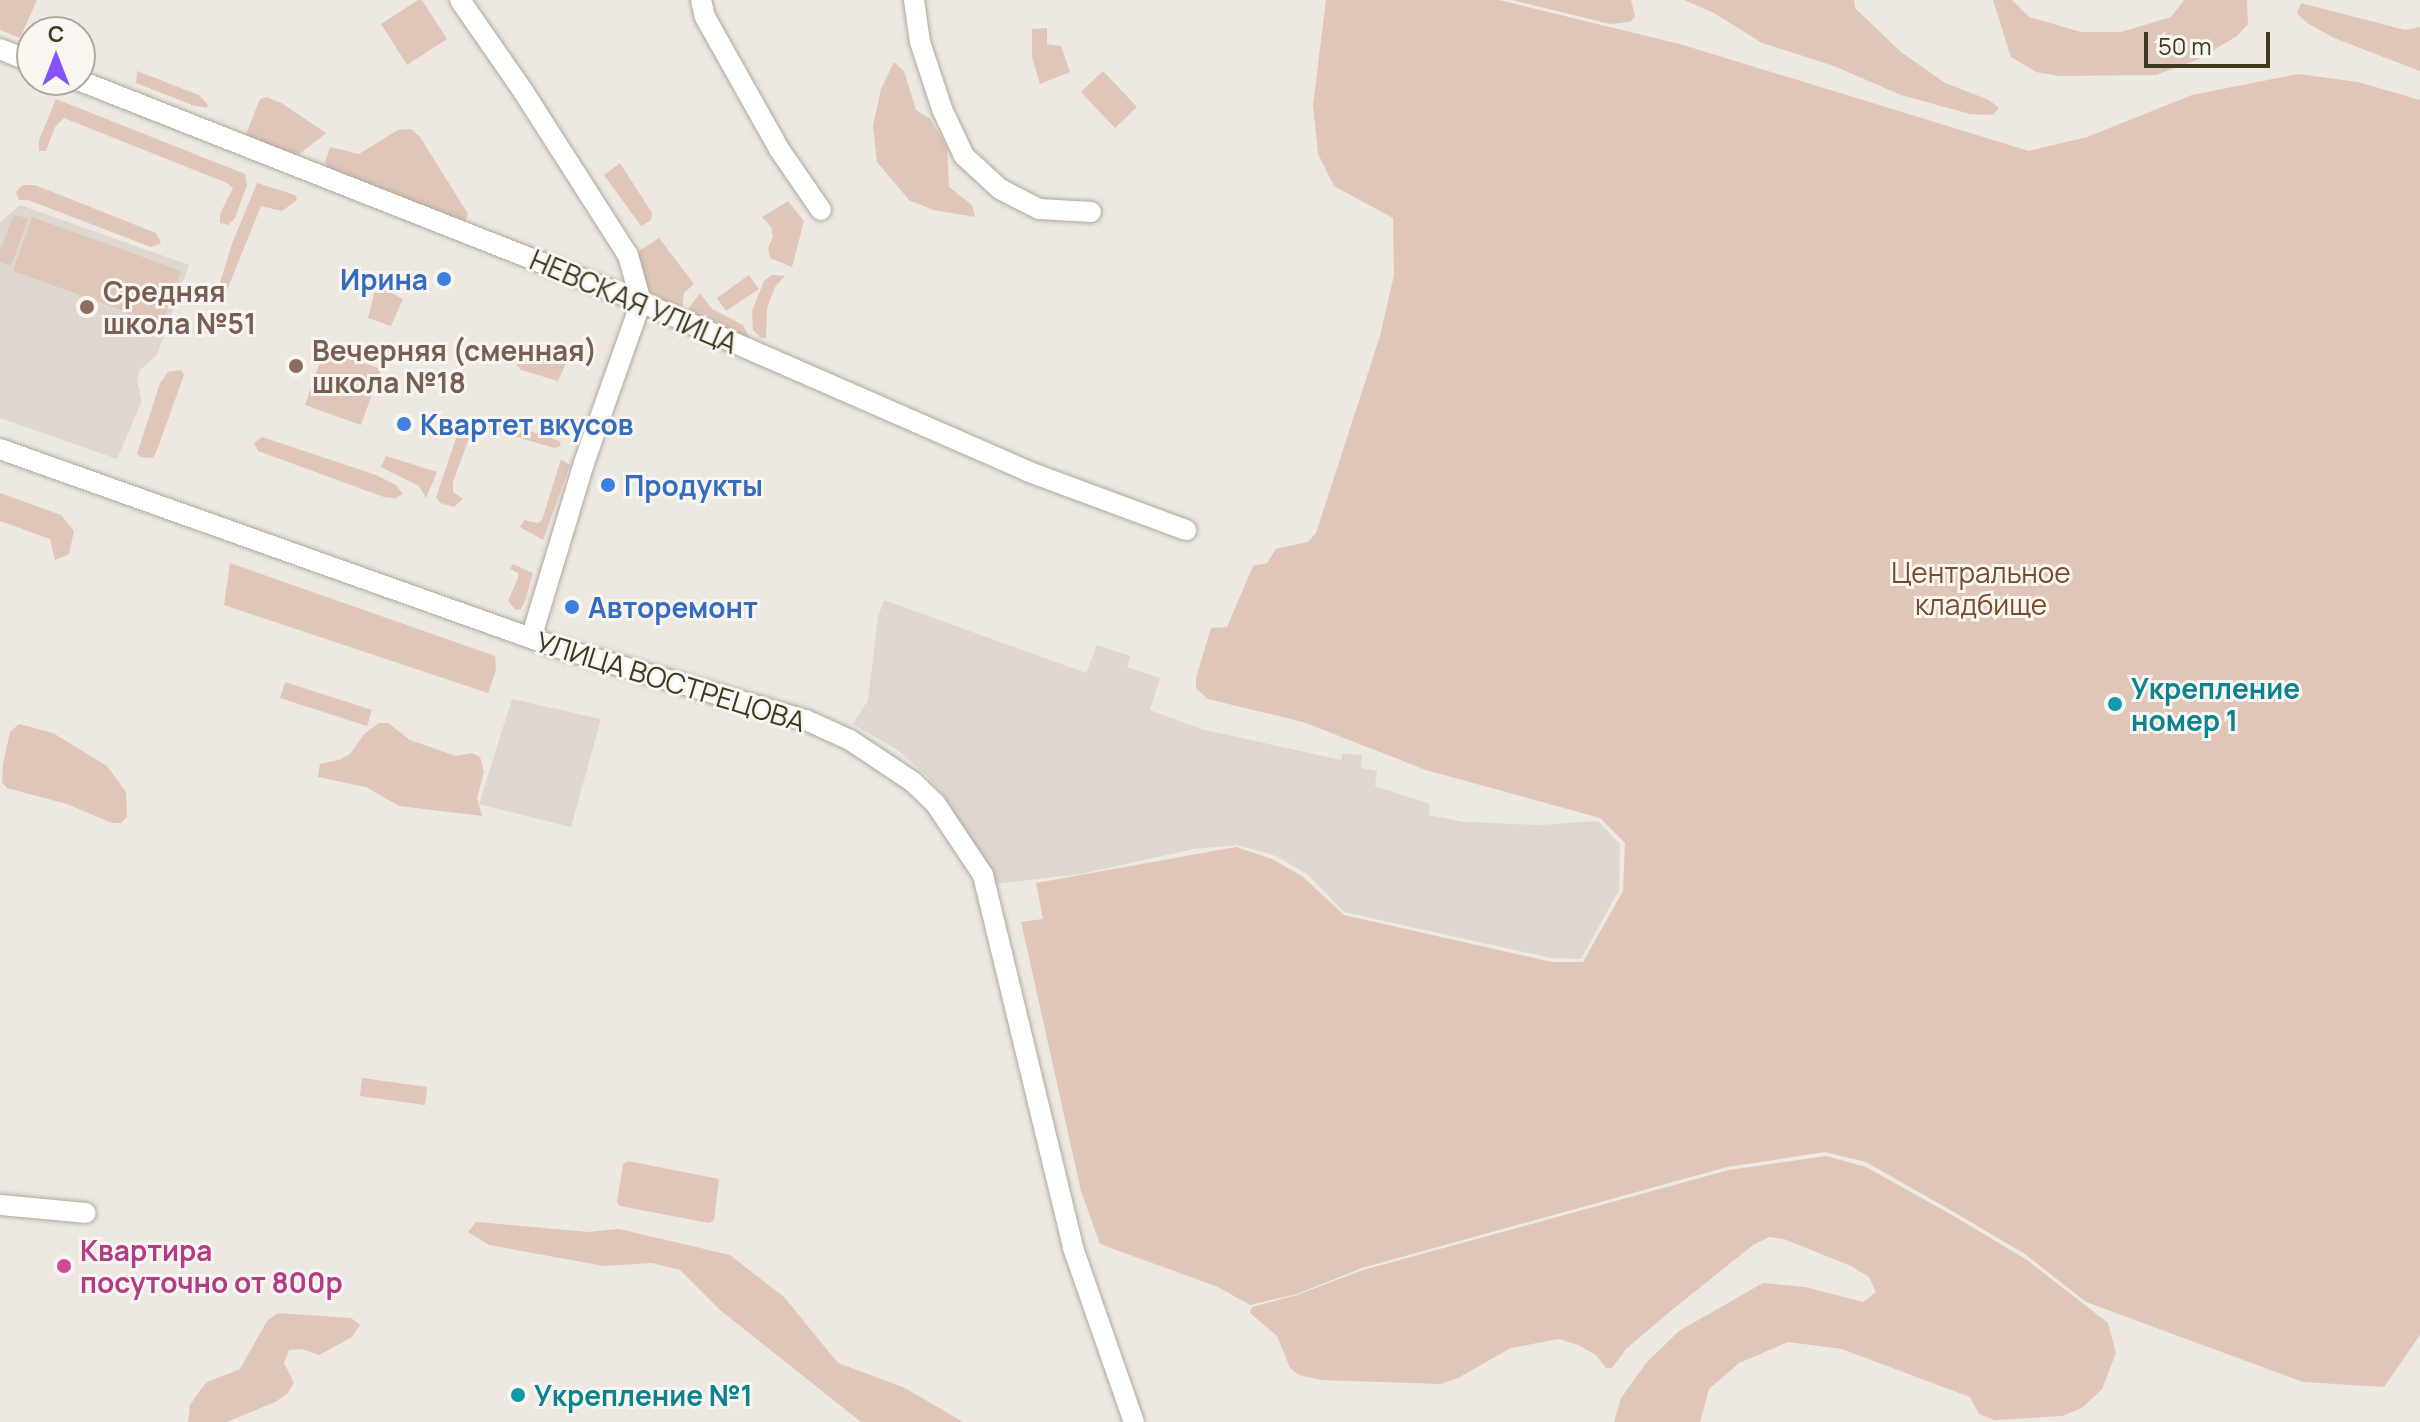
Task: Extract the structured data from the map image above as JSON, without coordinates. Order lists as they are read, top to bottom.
{
  "streets": {
    "street": ["НЕВСКАЯ УЛИЦА", "УЛИЦА ВОСТРЕЦОВА"]
  },
  "parks": ["Центральное кладбище"],
  "places": [
    "Ирина",
    "Средняя школа №51",
    "Вечерняя (сменная) школа №18",
    "Квартет вкусов",
    "Продукты",
    "Авторемонт",
    "Укрепление номер 1",
    "Квартира посуточно от 800р",
    "Укрепление №1"
  ],
  "scale_bar": "50 m",
  "north": "top"
}
